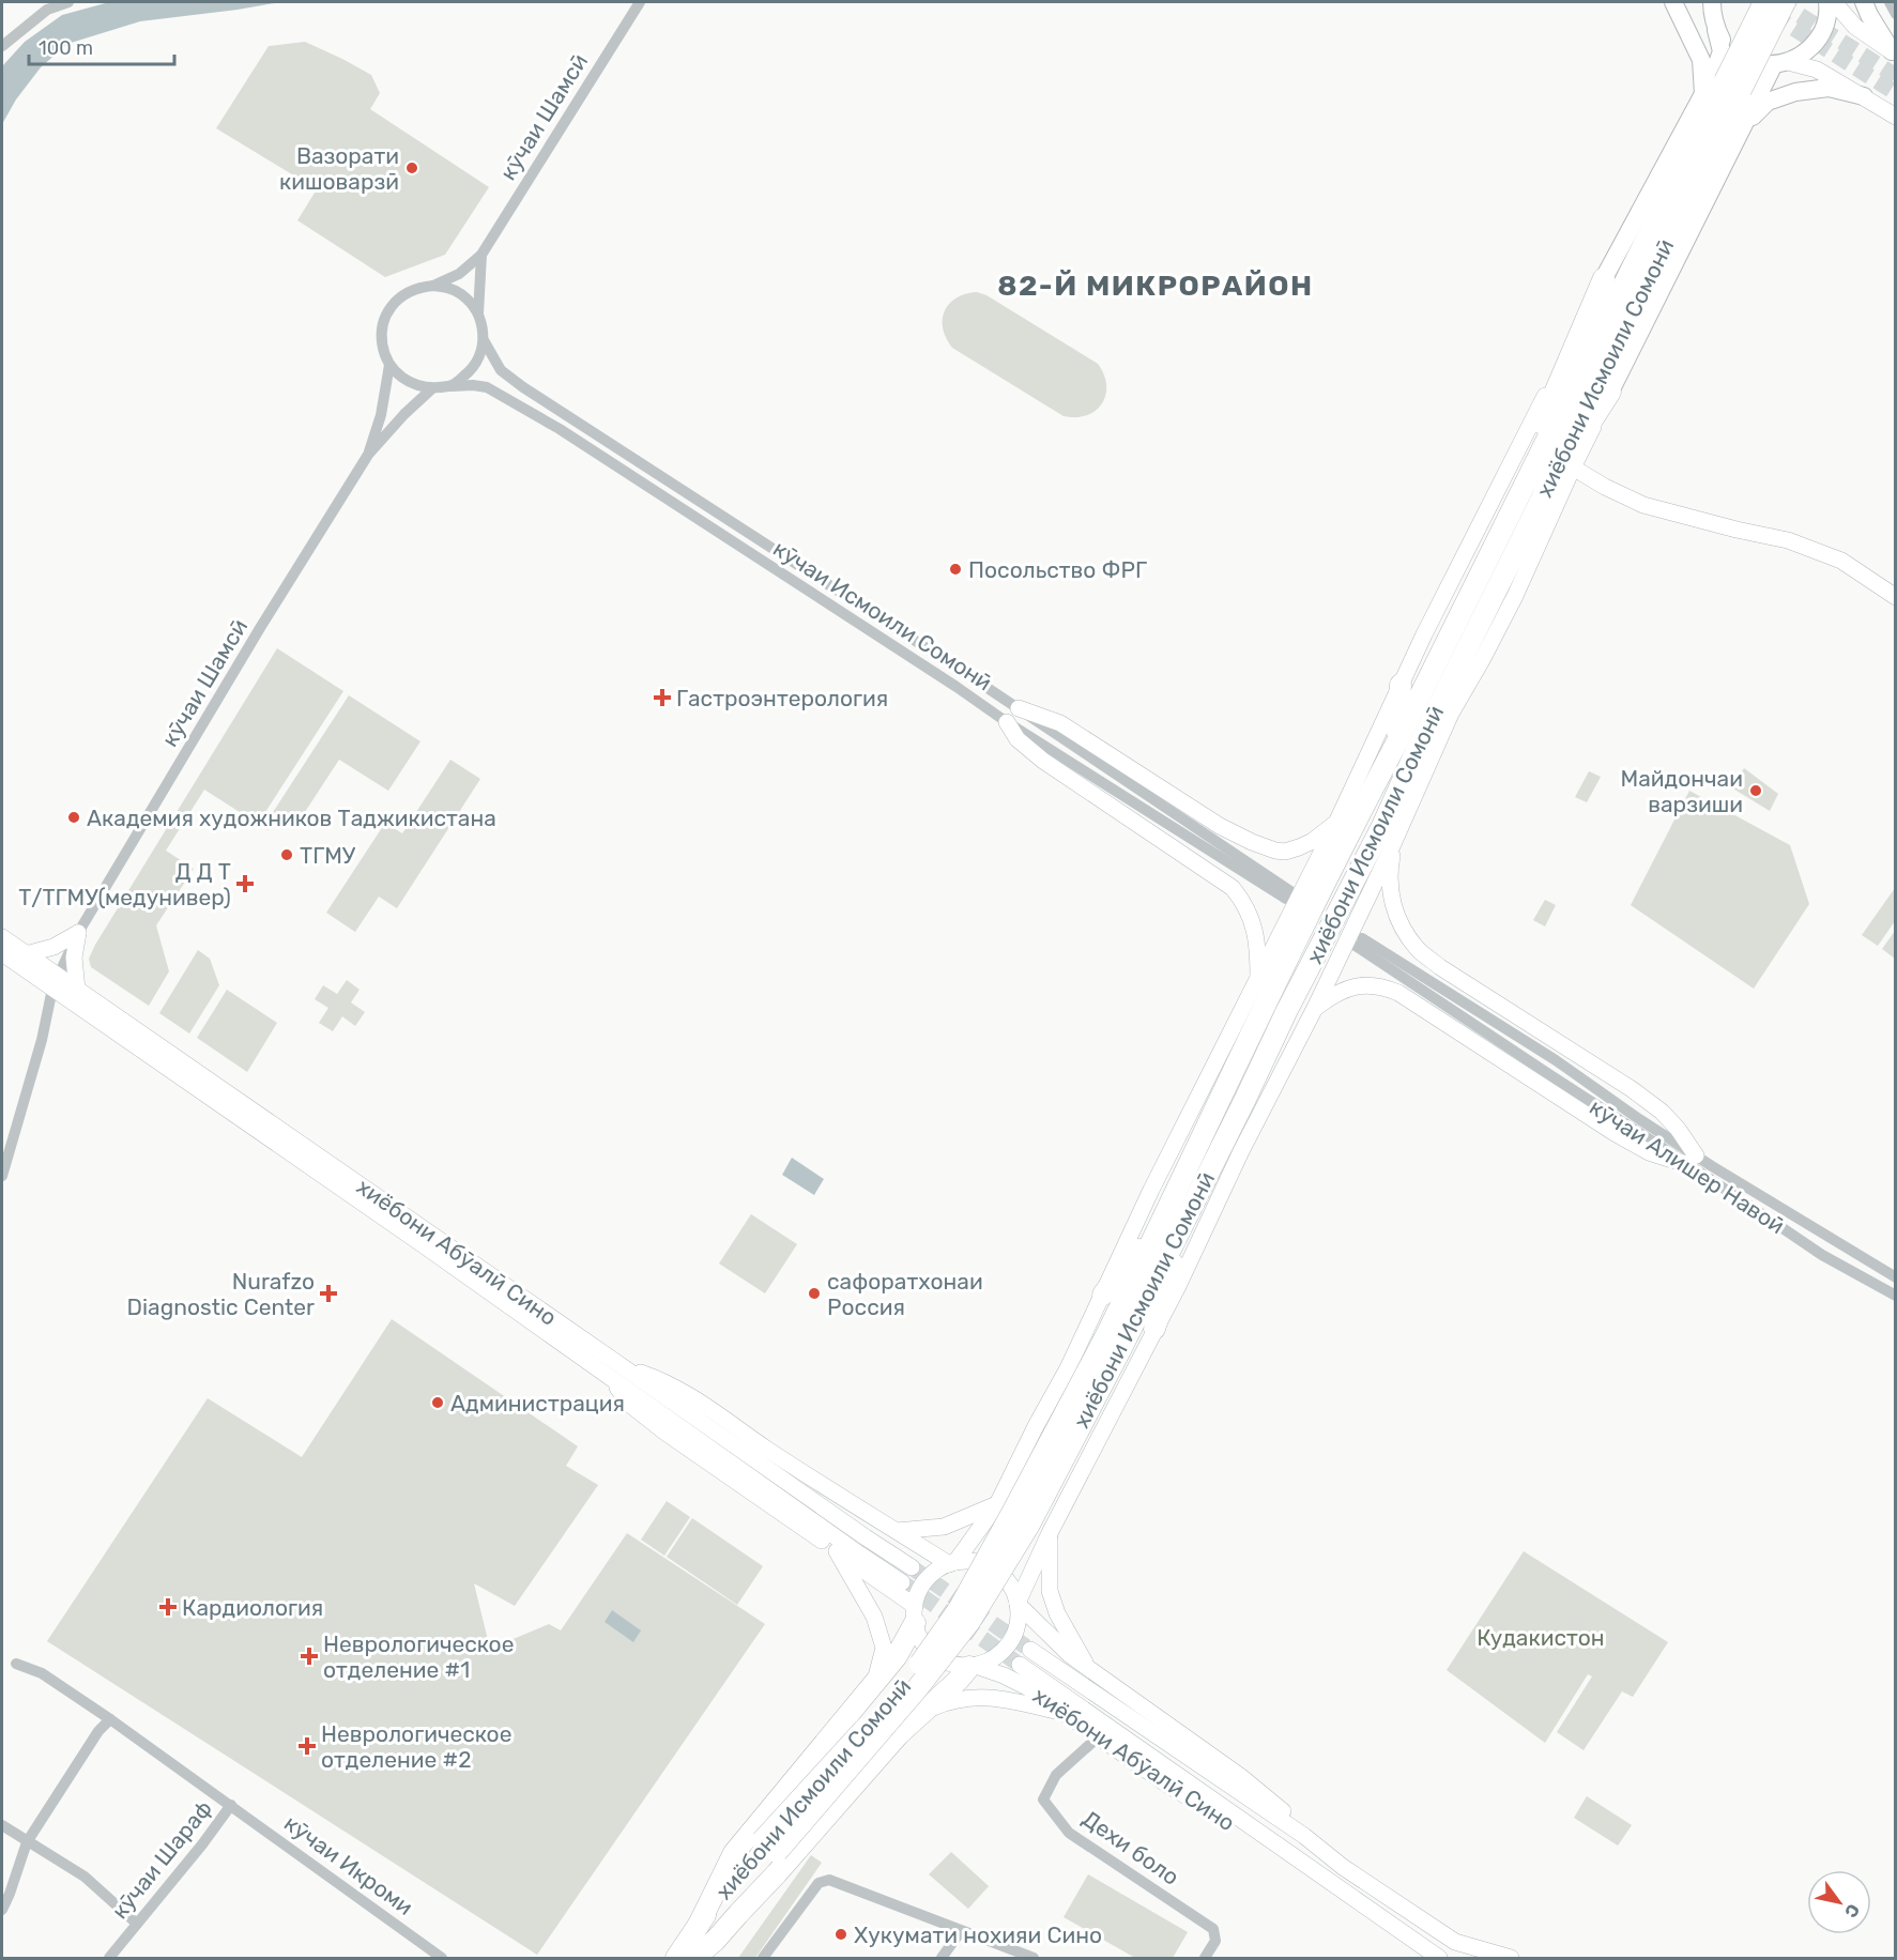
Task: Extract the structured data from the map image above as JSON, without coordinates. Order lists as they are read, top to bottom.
{
  "streets": {
    "highway": ["хиёбони Исмоили Сомонӣ"],
    "main road": ["хиёбони Абӯалӣ Сино"],
    "street": [
      "кӯчаи Шамсӣ",
      "кӯчаи Исмоили Сомонӣ",
      "кӯчаи Алишер Навоӣ",
      "Дехи боло",
      "кӯчаи Шараф",
      "кӯчаи Икроми"
    ]
  },
  "crossings": [
    ["кӯчаи Шамсӣ", "кӯчаи Исмоили Сомонӣ"],
    ["кӯчаи Шамсӣ", "хиёбони Абӯалӣ Сино"],
    ["хиёбони Абӯалӣ Сино", "Дехи боло"],
    ["кӯчаи Шараф", "кӯчаи Икроми"]
  ],
  "districts": ["82-Й МИКРОРАЙОН"],
  "parks": ["Кудакистон"],
  "places": {
    "other": [
      "Вазорати кишоварзӣ",
      "Посольство ФРГ",
      "Майдончаи варзиши",
      "Академия художников Таджикистана",
      "ТГМУ",
      "сафоратхонаи Россия",
      "Администрация",
      "Хукумати нохияи Сино"
    ],
    "health": [
      "Гастроэнтерология",
      "Д Д Т Т/ТГМУ(медунивер)",
      "Nurafzo Diagnostic Center",
      "Кардиология",
      "Неврологическое отделение #1",
      "Неврологическое отделение #2"
    ]
  },
  "scale_bar": "100 m",
  "north": "bottom right"
}
